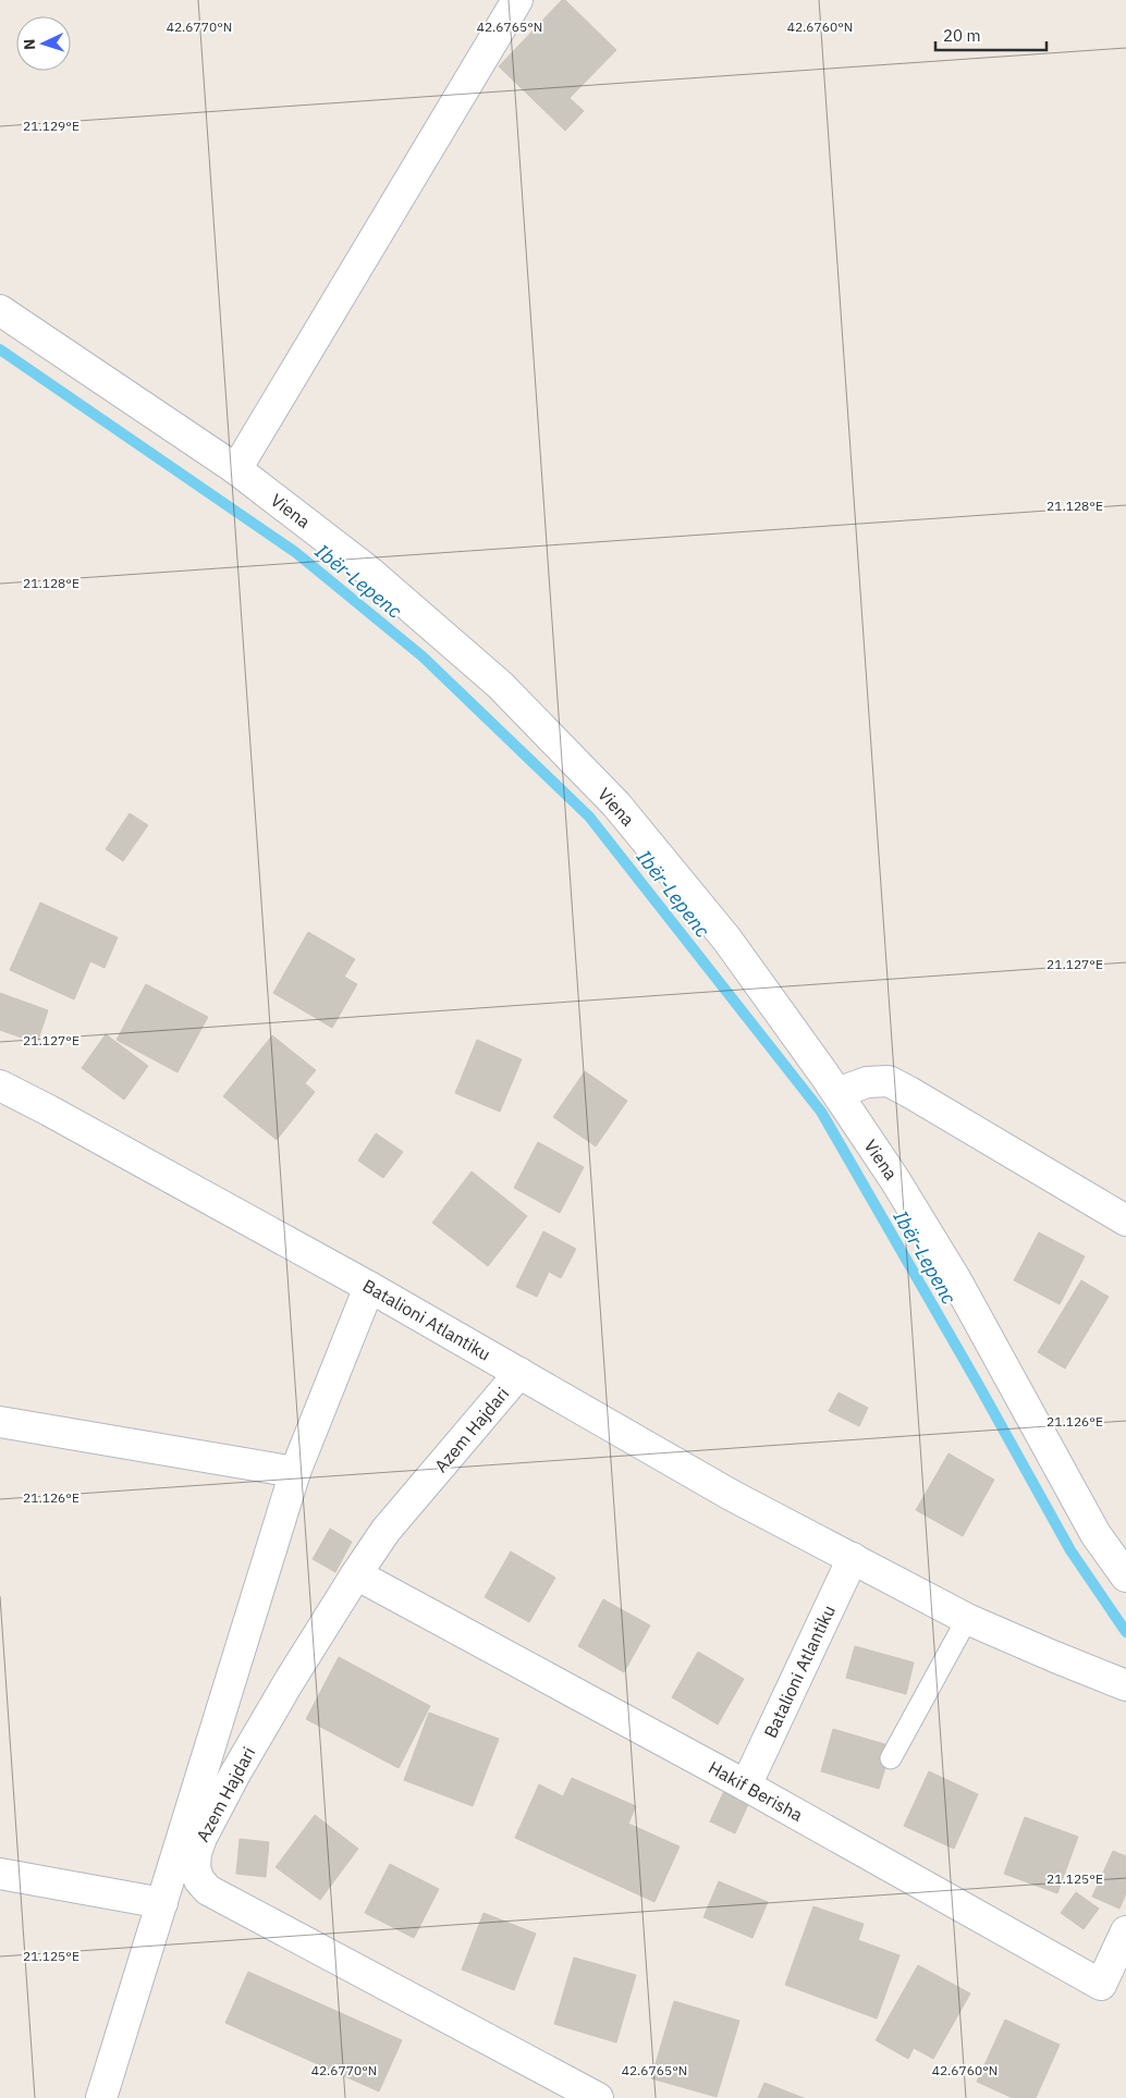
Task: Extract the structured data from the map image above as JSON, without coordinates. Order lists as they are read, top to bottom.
{
  "streets": {
    "street": [
      "Viena",
      "Batalioni Atlantiku",
      "Azem Hajdari",
      "Hakif Berisha"
    ]
  },
  "crossings": [
    ["Batalioni Atlantiku", "Azem Hajdari"],
    ["Batalioni Atlantiku", "Hakif Berisha"],
    ["Azem Hajdari", "Hakif Berisha"]
  ],
  "water": ["Ibër-Lepenc"],
  "scale_bar": "20 m",
  "north": "left",
  "coordinates": [
    "42.6770°N",
    "42.6765°N",
    "42.6760°N",
    "21.129°E",
    "21.128°E",
    "21.127°E",
    "21.126°E",
    "21.125°E"
  ]
}
